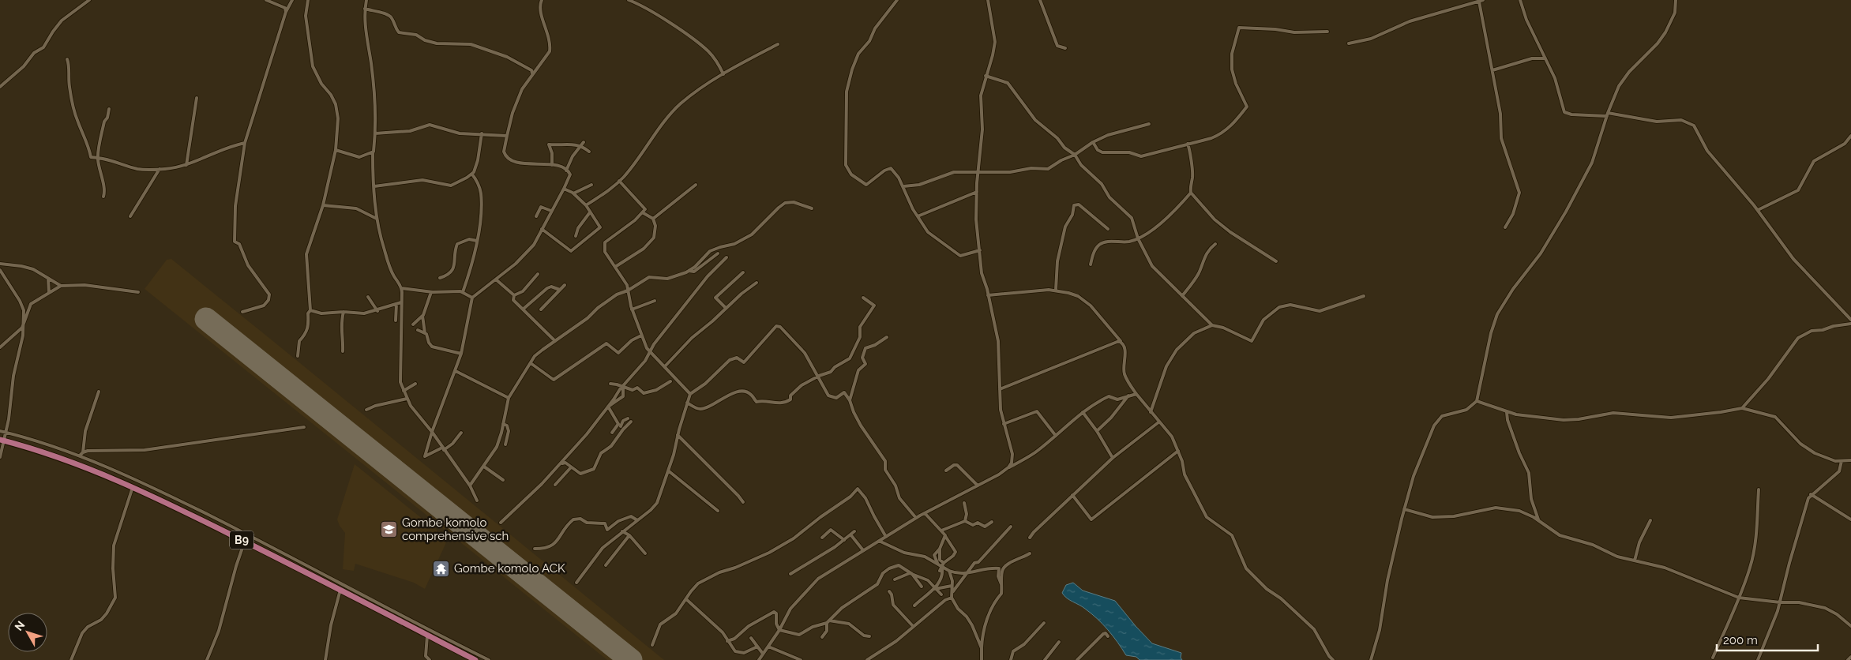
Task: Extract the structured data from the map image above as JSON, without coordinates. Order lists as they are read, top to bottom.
{
  "streets": {
    "highway": ["B9"]
  },
  "places": {
    "school or university": ["Gombe komolo comprehensive sch"],
    "temple": ["Gombe komolo ACK"]
  },
  "scale_bar": "200 m",
  "north": "top left"
}
